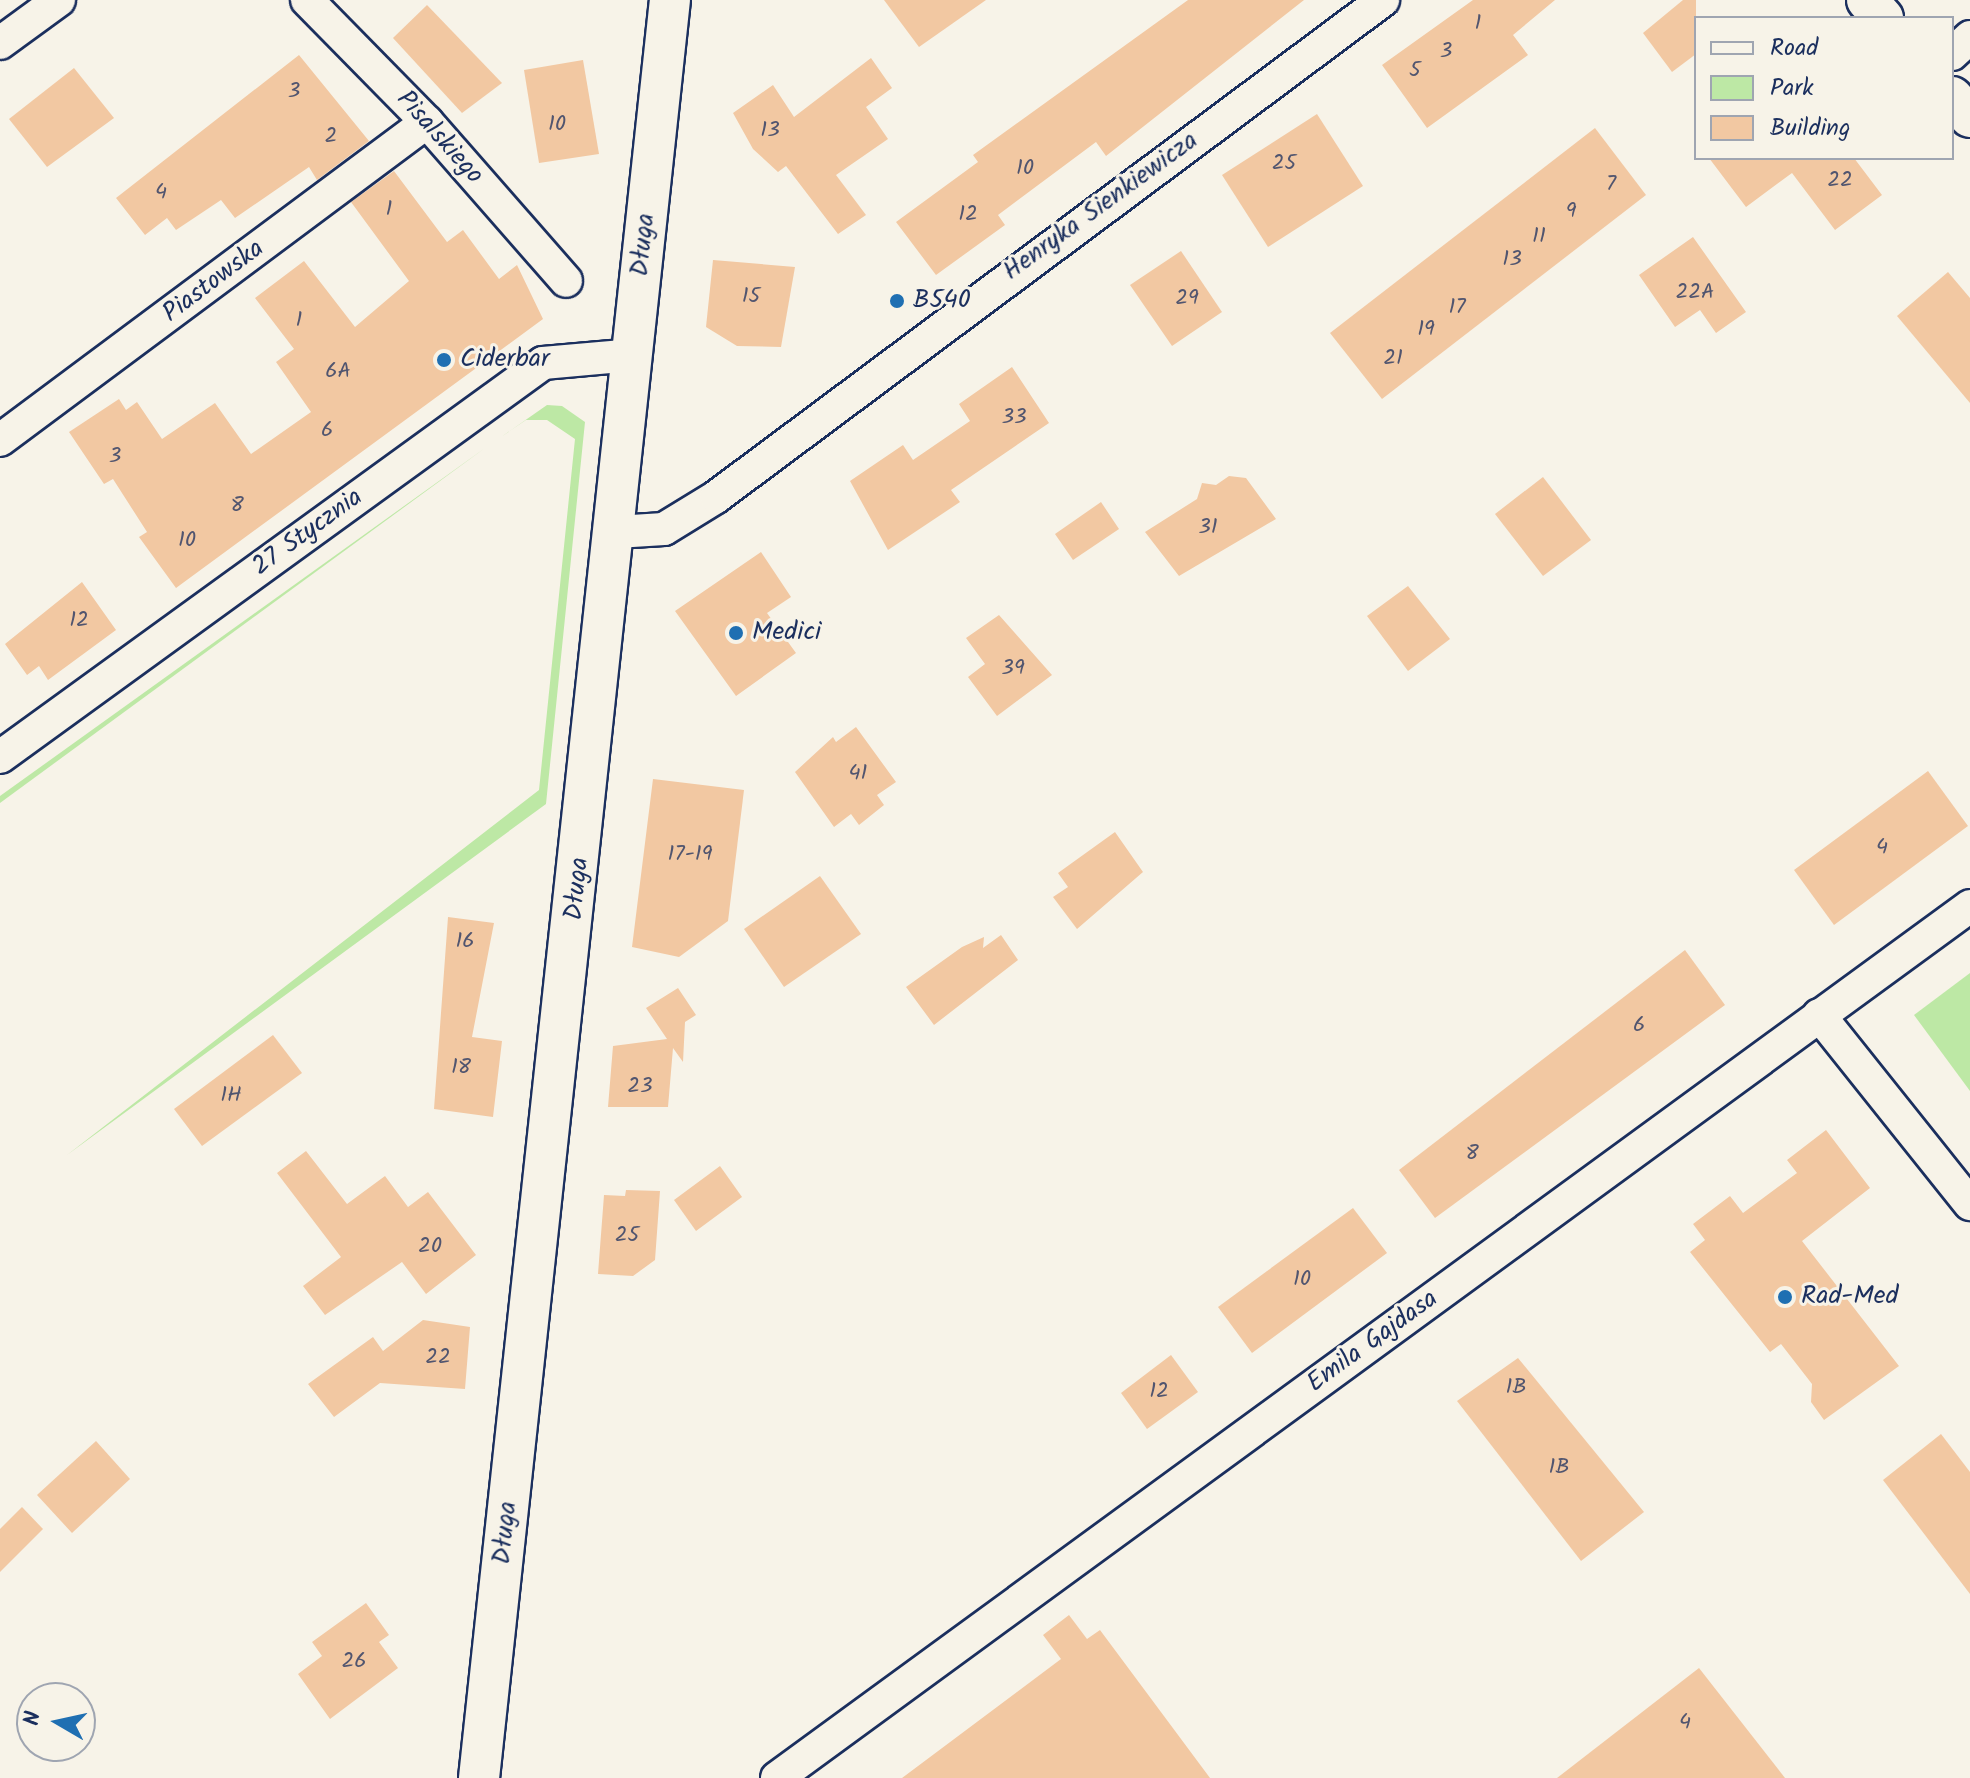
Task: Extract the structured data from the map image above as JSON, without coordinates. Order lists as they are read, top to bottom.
{
  "streets": {
    "street": [
      "Pisalskiego",
      "Henryka Sienkiewicza",
      "Długa",
      "Piastowska",
      "27 Stycznia",
      "Emila Gajdasa"
    ]
  },
  "crossings": [
    ["Pisalskiego", "Piastowska"],
    ["Henryka Sienkiewicza", "Długa"],
    ["Długa", "27 Stycznia"]
  ],
  "places": [
    "B540",
    "Ciderbar",
    "Medici",
    "Rad-Med"
  ],
  "house_numbers": [
    "1",
    "3",
    "5",
    "3",
    "10",
    "13",
    "2",
    "25",
    "10",
    "22",
    "7",
    "4",
    "1",
    "9",
    "12",
    "11",
    "13",
    "22A",
    "15",
    "29",
    "17",
    "1",
    "19",
    "21",
    "6A",
    "33",
    "6",
    "3",
    "8",
    "31",
    "10",
    "12",
    "39",
    "41",
    "4",
    "17-19",
    "16",
    "6",
    "18",
    "23",
    "1H",
    "8",
    "25",
    "20",
    "10",
    "22",
    "1B",
    "12",
    "1B",
    "26",
    "4"
  ],
  "legend": ["Road", "Park", "Building"],
  "north": "left"
}
